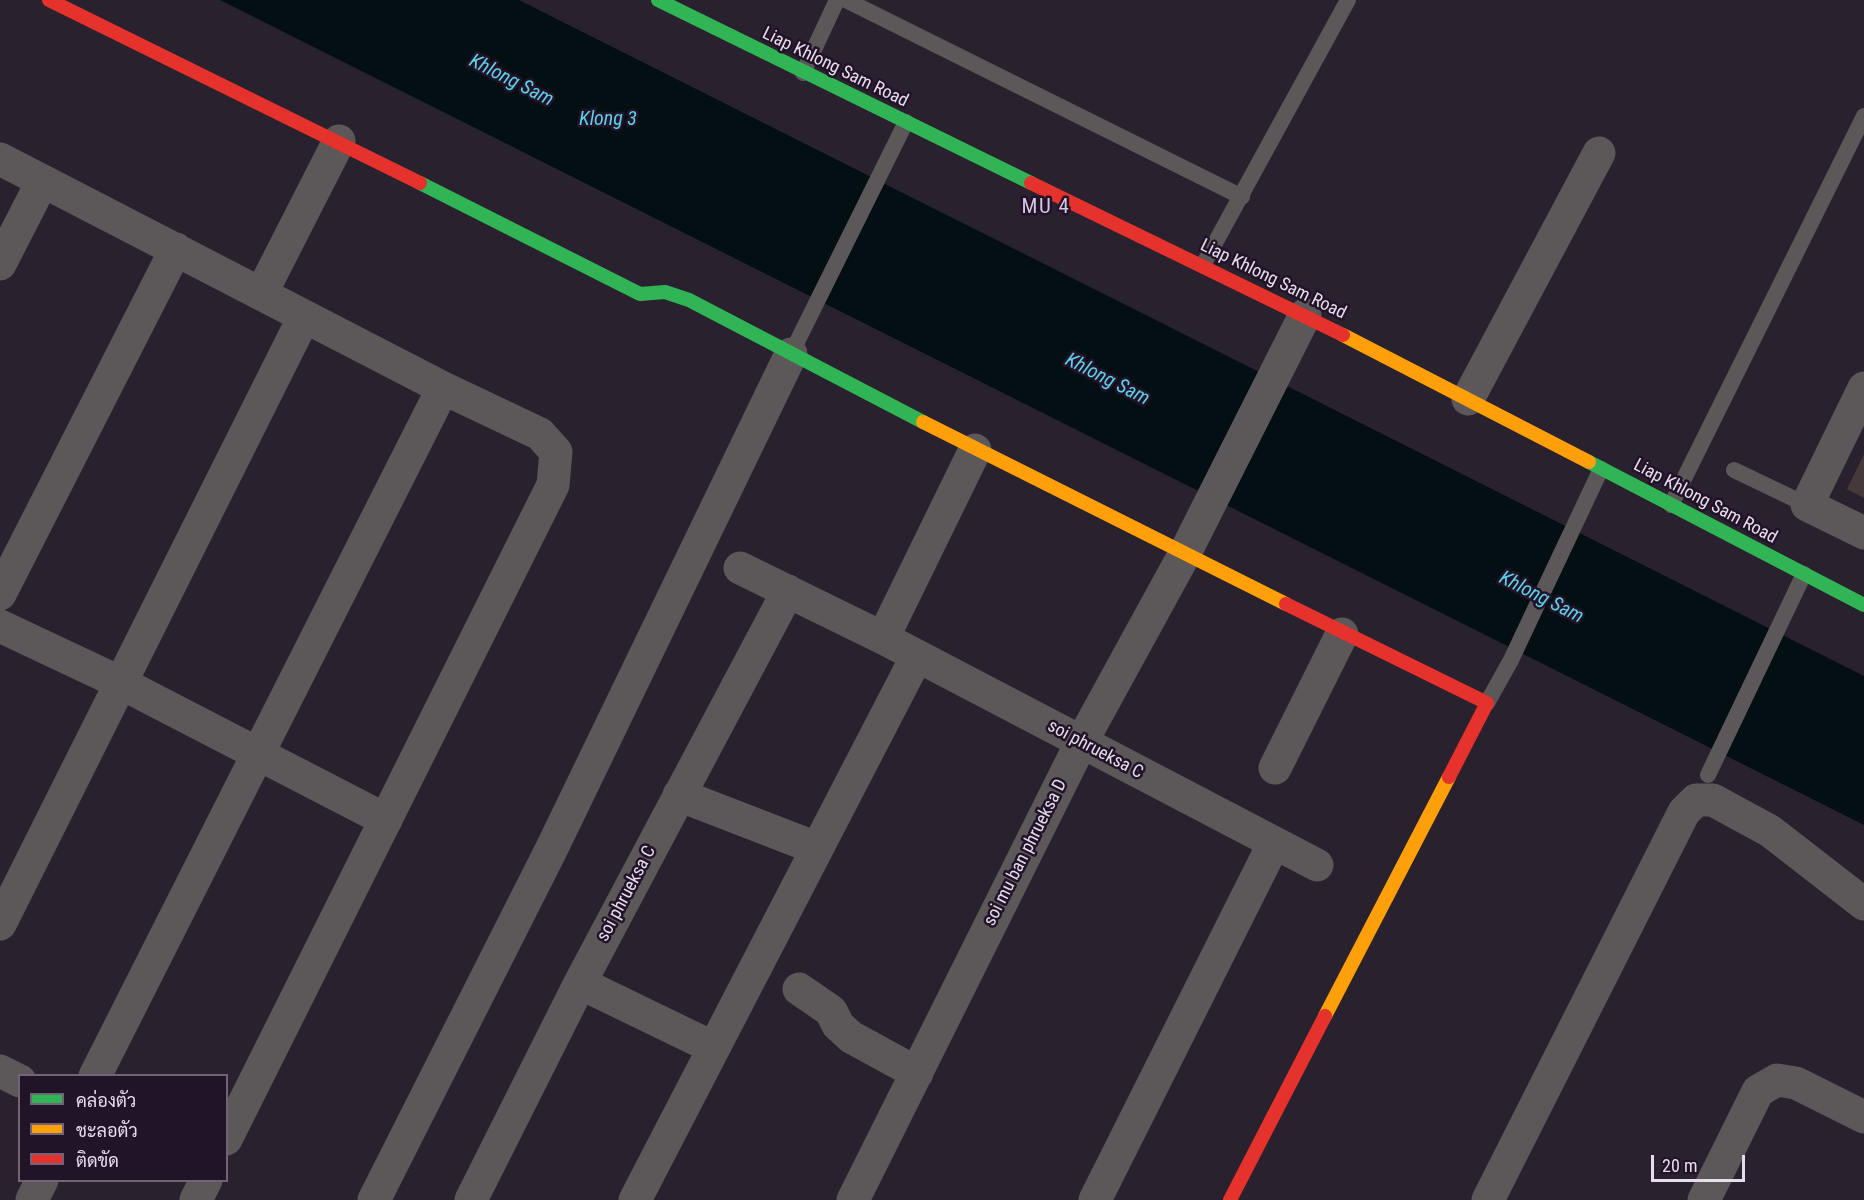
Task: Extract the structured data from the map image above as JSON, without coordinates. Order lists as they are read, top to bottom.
{
  "streets": {
    "street": ["Liap Khlong Sam Road", "soi phrueksa C", "soi mu ban phrueksa D"]
  },
  "crossings": [
    ["Liap Khlong Sam Road", "soi mu ban phrueksa D"],
    ["soi phrueksa C", "soi mu ban phrueksa D"]
  ],
  "districts": ["MU 4"],
  "water": ["Khlong Sam", "Klong 3"],
  "legend": ["คล่องตัว", "ชะลอตัว", "ติดขัด"],
  "scale_bar": "20 m"
}
